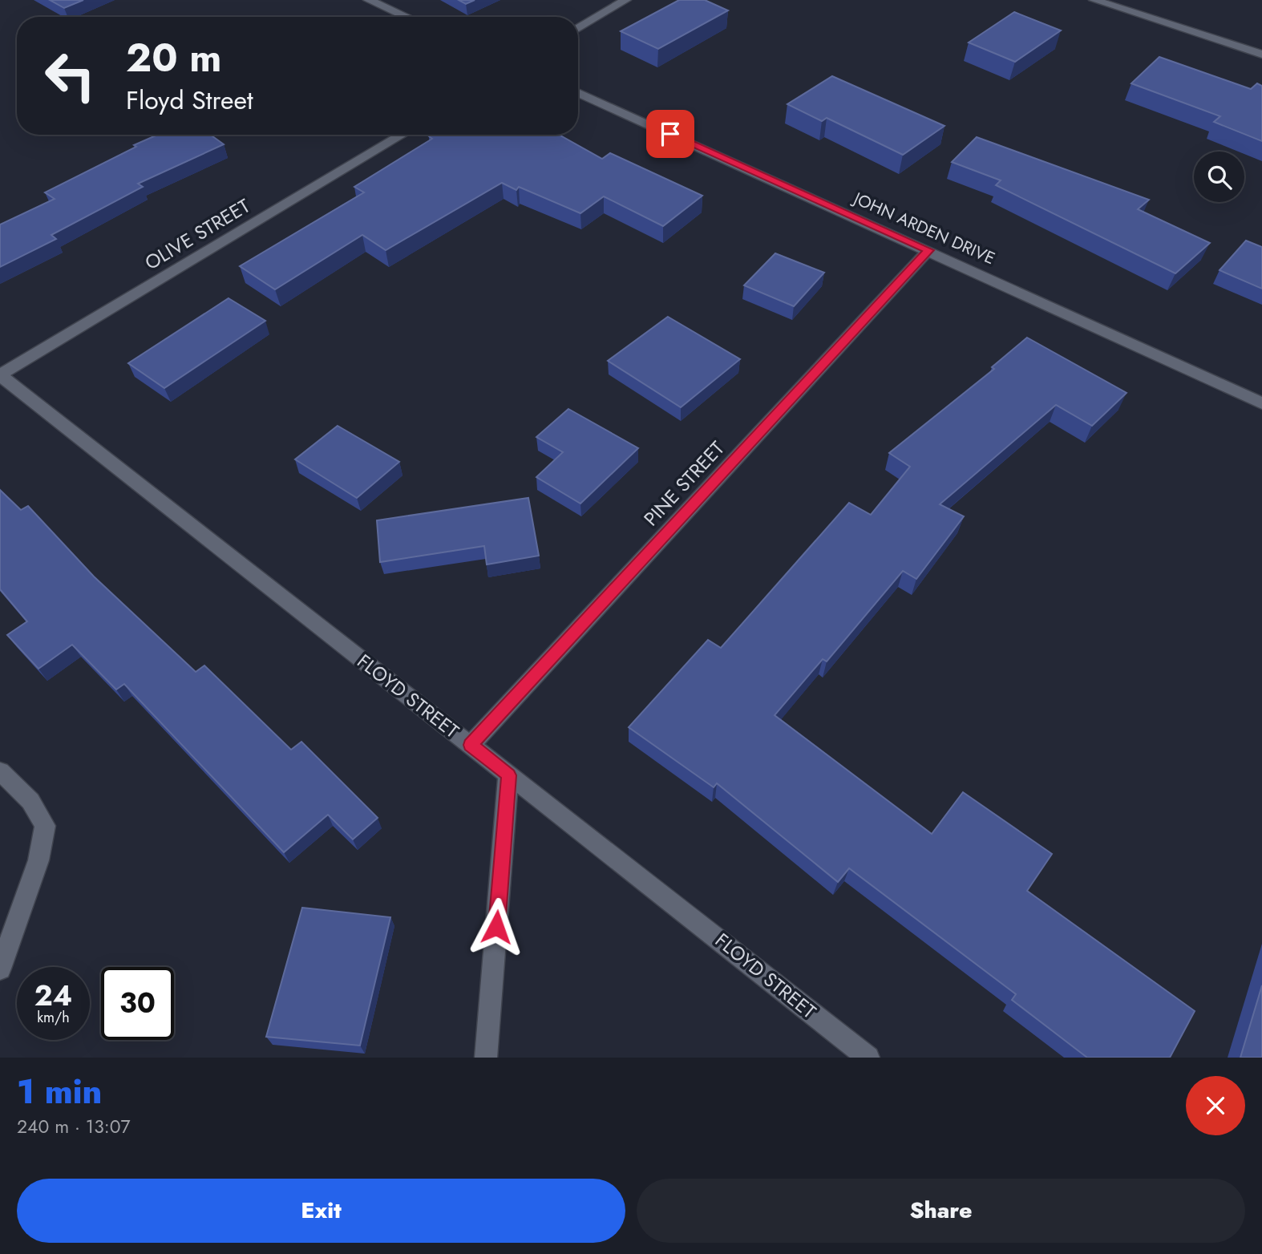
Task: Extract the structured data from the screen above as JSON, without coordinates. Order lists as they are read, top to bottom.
{
  "streets": {
    "street": [
      "JOHN ARDEN DRIVE",
      "OLIVE STREET",
      "PINE STREET",
      "FLOYD STREET"
    ]
  },
  "crossings": [
    ["JOHN ARDEN DRIVE", "PINE STREET"],
    ["OLIVE STREET", "FLOYD STREET"],
    ["PINE STREET", "FLOYD STREET"]
  ],
  "page": {
    "turn": ["20 m", "Floyd Street"],
    "speed": "24 km/h",
    "limit": "30",
    "heading": ["1 min", "240 m · 13:07"],
    "buttons": ["Exit", "Share"]
  }
}
